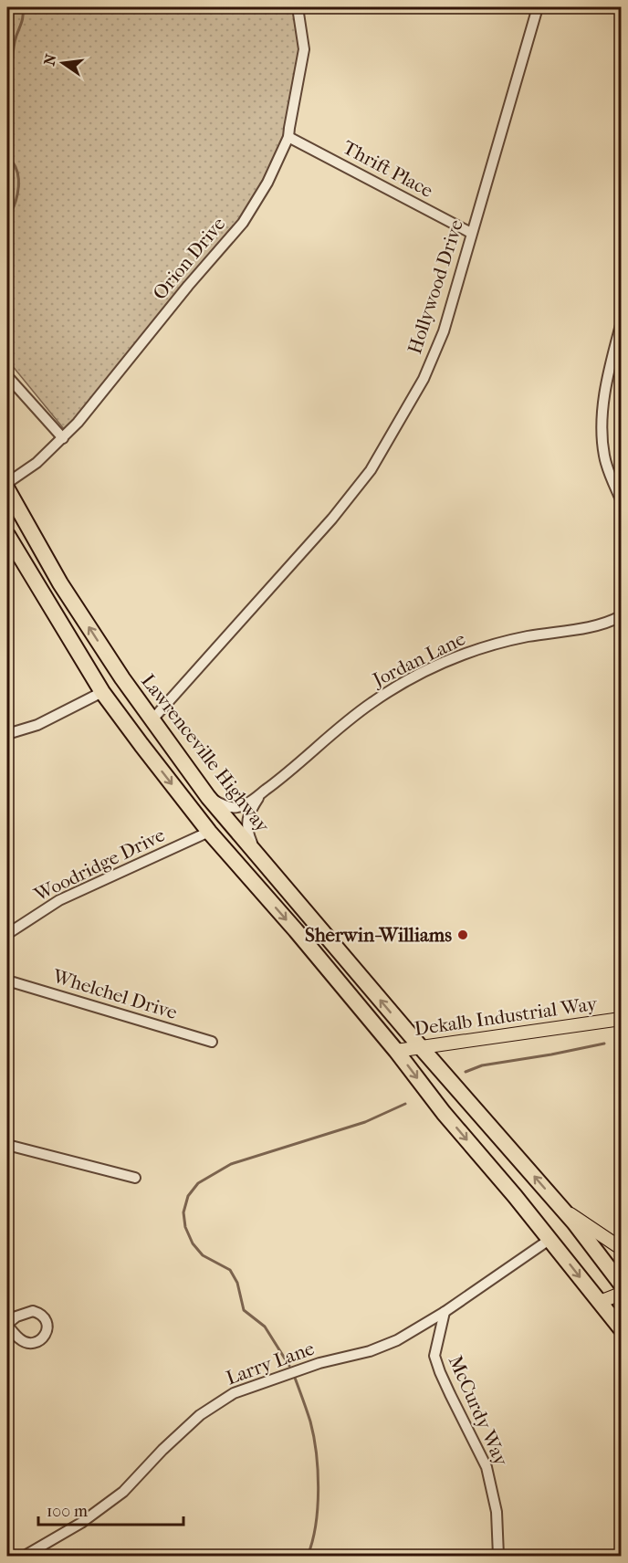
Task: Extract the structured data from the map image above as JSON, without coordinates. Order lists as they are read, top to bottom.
{
  "streets": {
    "highway": ["Lawrenceville Highway"],
    "main road": ["Dekalb Industrial Way"],
    "street": [
      "Thrift Place",
      "Orion Drive",
      "Hollywood Drive",
      "Jordan Lane",
      "Woodridge Drive",
      "Whelchel Drive",
      "Larry Lane",
      "McCurdy Way"
    ]
  },
  "crossings": [
    ["Thrift Place", "Orion Drive"],
    ["Thrift Place", "Hollywood Drive"],
    ["Hollywood Drive", "Lawrenceville Highway"],
    ["Jordan Lane", "Lawrenceville Highway"],
    ["Lawrenceville Highway", "Dekalb Industrial Way"],
    ["Larry Lane", "McCurdy Way"]
  ],
  "places": ["Sherwin-Williams"],
  "scale_bar": "100 m",
  "north": "left"
}
